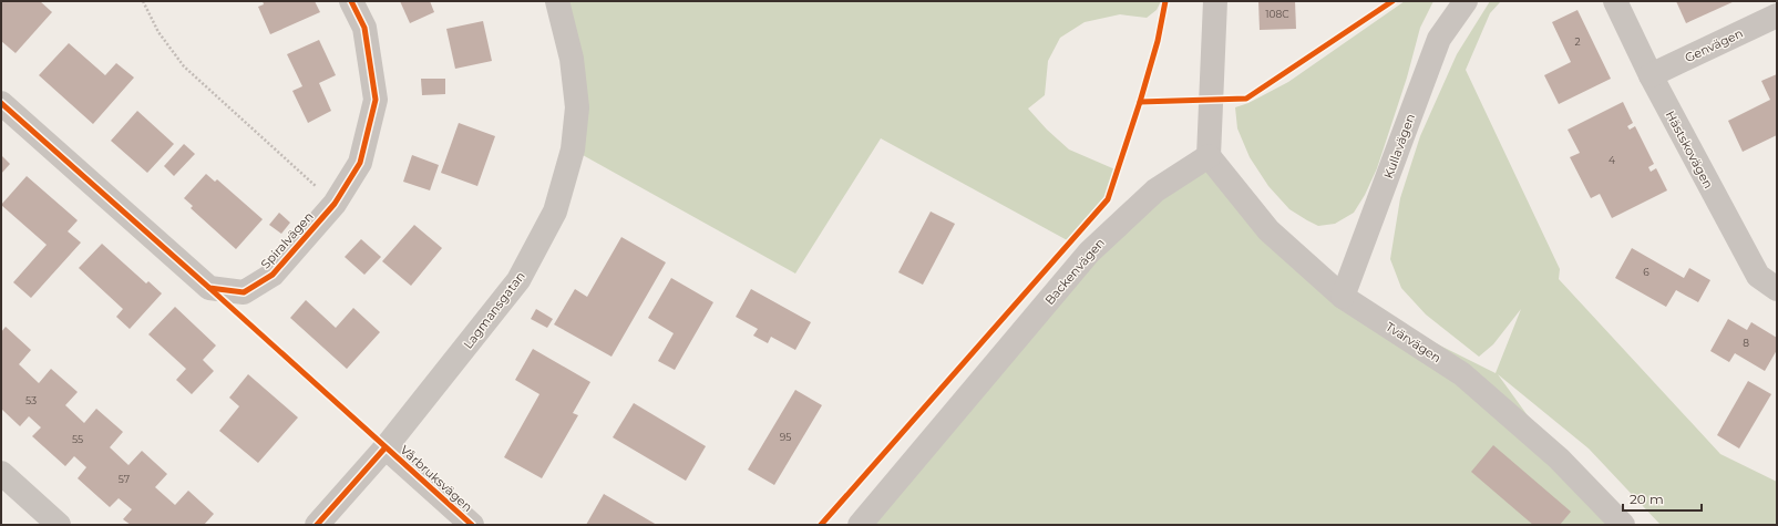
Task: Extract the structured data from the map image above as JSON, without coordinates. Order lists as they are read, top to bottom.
{
  "streets": {
    "street": [
      "Genvägen",
      "Kullavägen",
      "Hästskovägen",
      "Spiralvägen",
      "Backenvägen",
      "Lagmansgatan",
      "Tvärvägen",
      "Vårbruksvägen"
    ]
  },
  "crossings": [
    ["Genvägen", "Hästskovägen"],
    ["Kullavägen", "Tvärvägen"],
    ["Backenvägen", "Tvärvägen"],
    ["Lagmansgatan", "Vårbruksvägen"]
  ],
  "house_numbers": [
    "108C",
    "2",
    "4",
    "6",
    "8",
    "53",
    "95",
    "55",
    "57"
  ],
  "scale_bar": "20 m"
}
